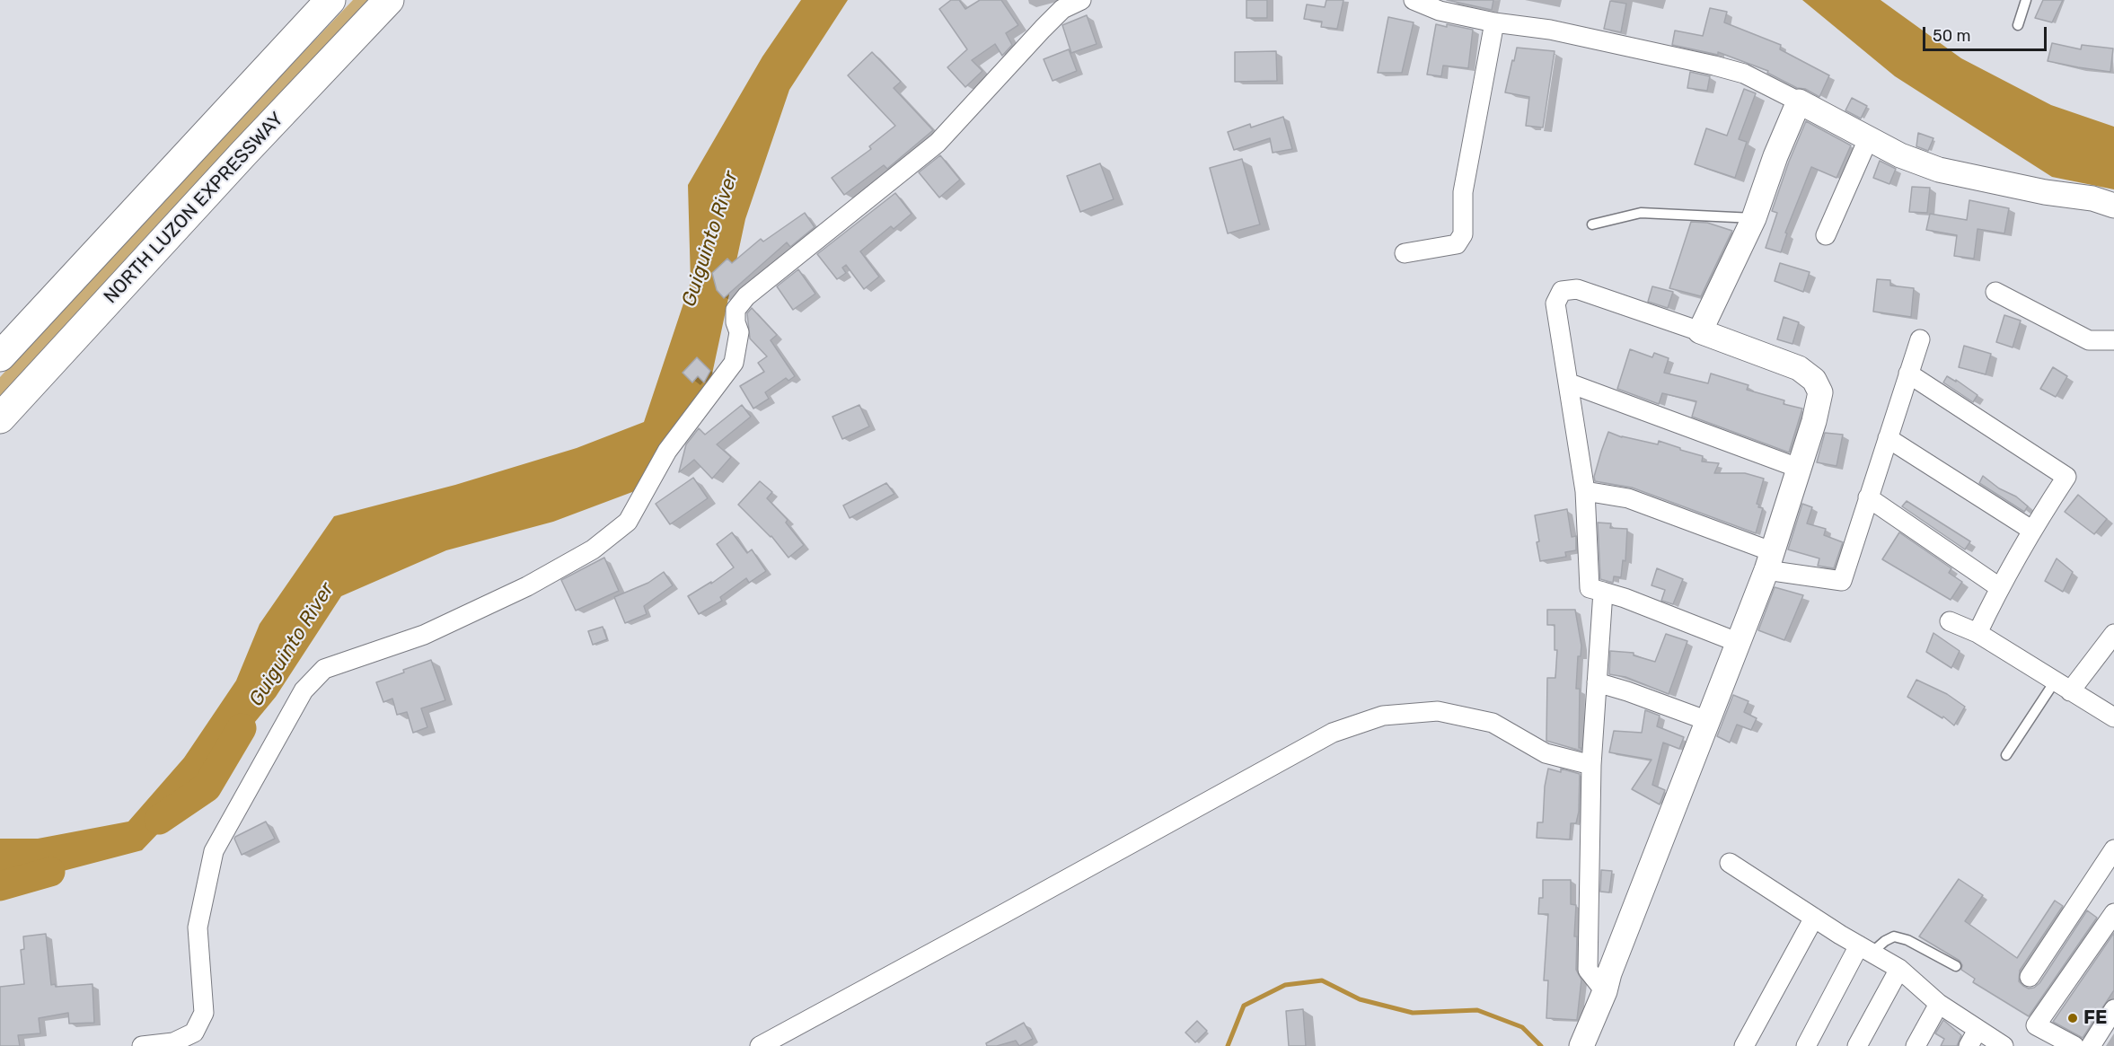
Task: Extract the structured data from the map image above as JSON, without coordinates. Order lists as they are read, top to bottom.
{
  "streets": {
    "highway": ["NORTH LUZON EXPRESSWAY"]
  },
  "water": ["Guiguinto River"],
  "places": ["FE"],
  "scale_bar": "50 m"
}
